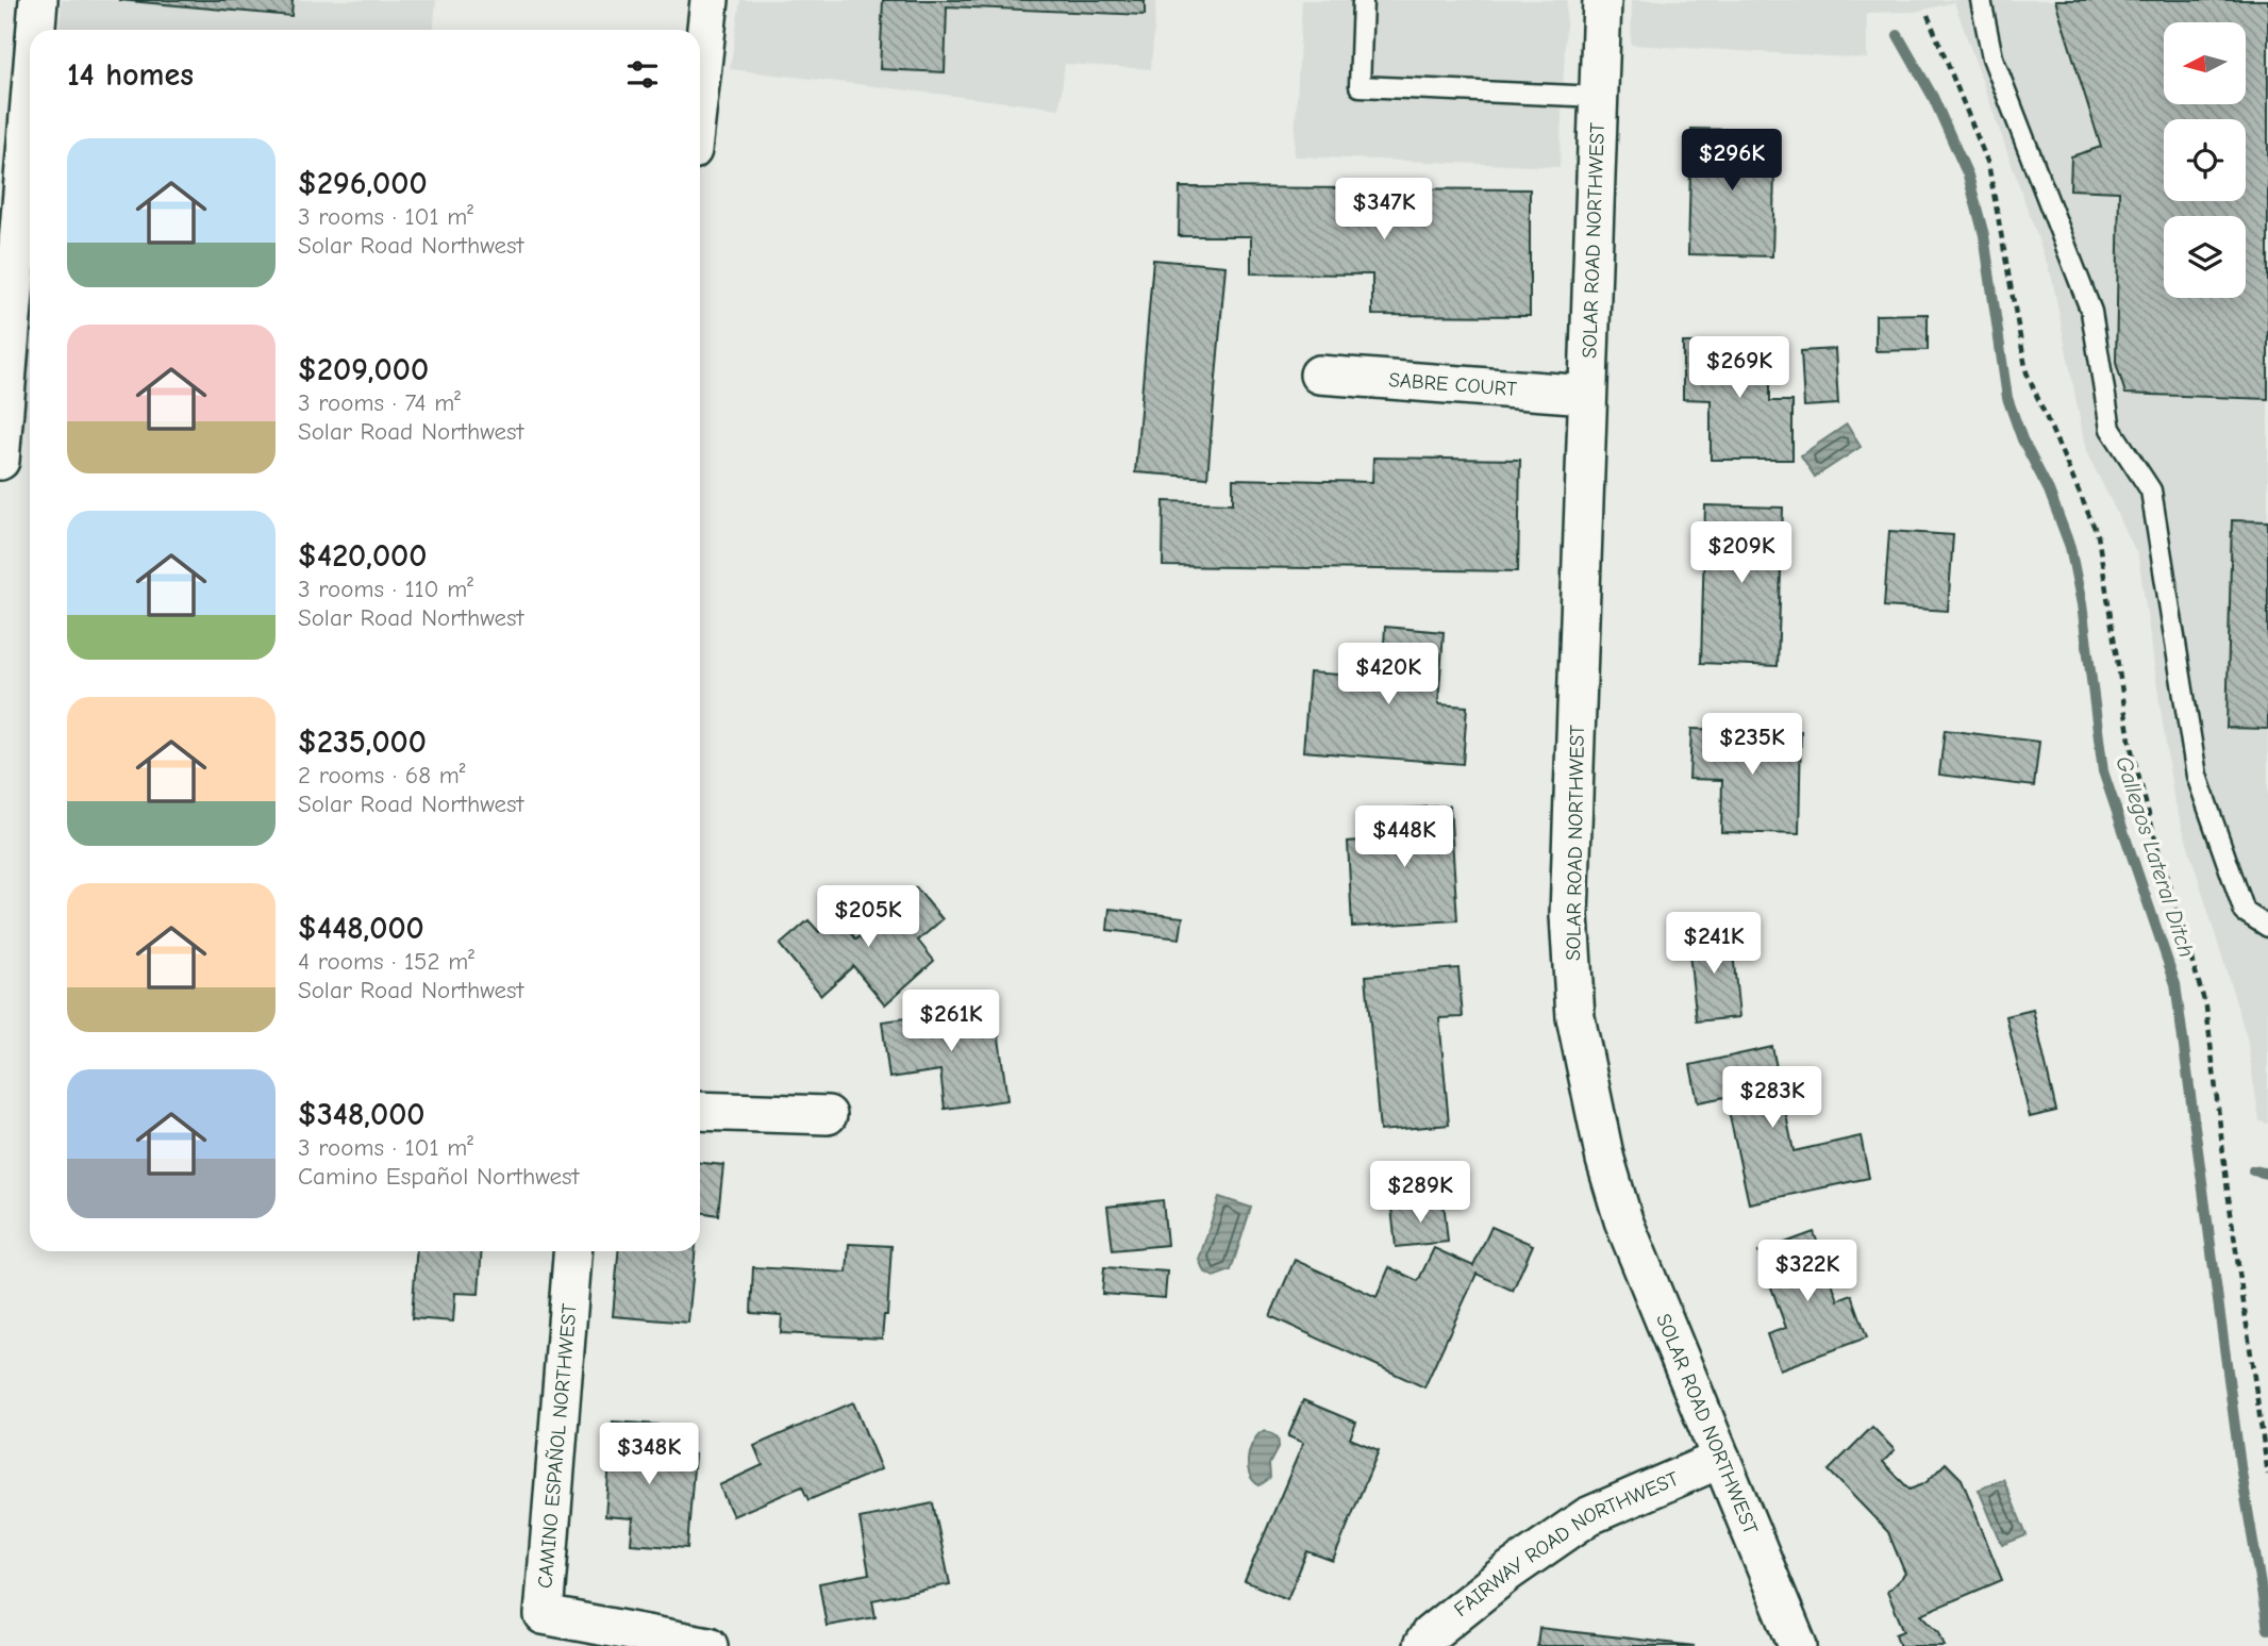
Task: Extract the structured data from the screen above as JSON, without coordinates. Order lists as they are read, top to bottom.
{
  "streets": {
    "street": [
      "SOLAR ROAD NORTHWEST",
      "SABRE COURT",
      "CAMINO ESPAÑOL NORTHWEST",
      "FAIRWAY ROAD NORTHWEST"
    ]
  },
  "crossings": [
    ["SOLAR ROAD NORTHWEST", "SABRE COURT"],
    ["SOLAR ROAD NORTHWEST", "FAIRWAY ROAD NORTHWEST"]
  ],
  "water": ["Gallegos Lateral Ditch"],
  "north": "left",
  "page": {
    "heading": "14 homes",
    "list": [
      {
        "name": "$296,000",
        "note": "3 rooms · 101 m² · Solar Road Northwest"
      },
      {
        "name": "$209,000",
        "note": "3 rooms · 74 m² · Solar Road Northwest"
      },
      {
        "name": "$420,000",
        "note": "3 rooms · 110 m² · Solar Road Northwest"
      },
      {
        "name": "$235,000",
        "note": "2 rooms · 68 m² · Solar Road Northwest"
      },
      {
        "name": "$448,000",
        "note": "4 rooms · 152 m² · Solar Road Northwest"
      },
      {
        "name": "$348,000",
        "note": "3 rooms · 101 m² · Camino Español Northwest"
      }
    ],
    "price": [
      "$296K",
      "$347K",
      "$269K",
      "$209K",
      "$420K",
      "$235K",
      "$448K",
      "$205K",
      "$241K",
      "$261K",
      "$283K",
      "$289K",
      "$322K",
      "$348K"
    ]
  }
}
